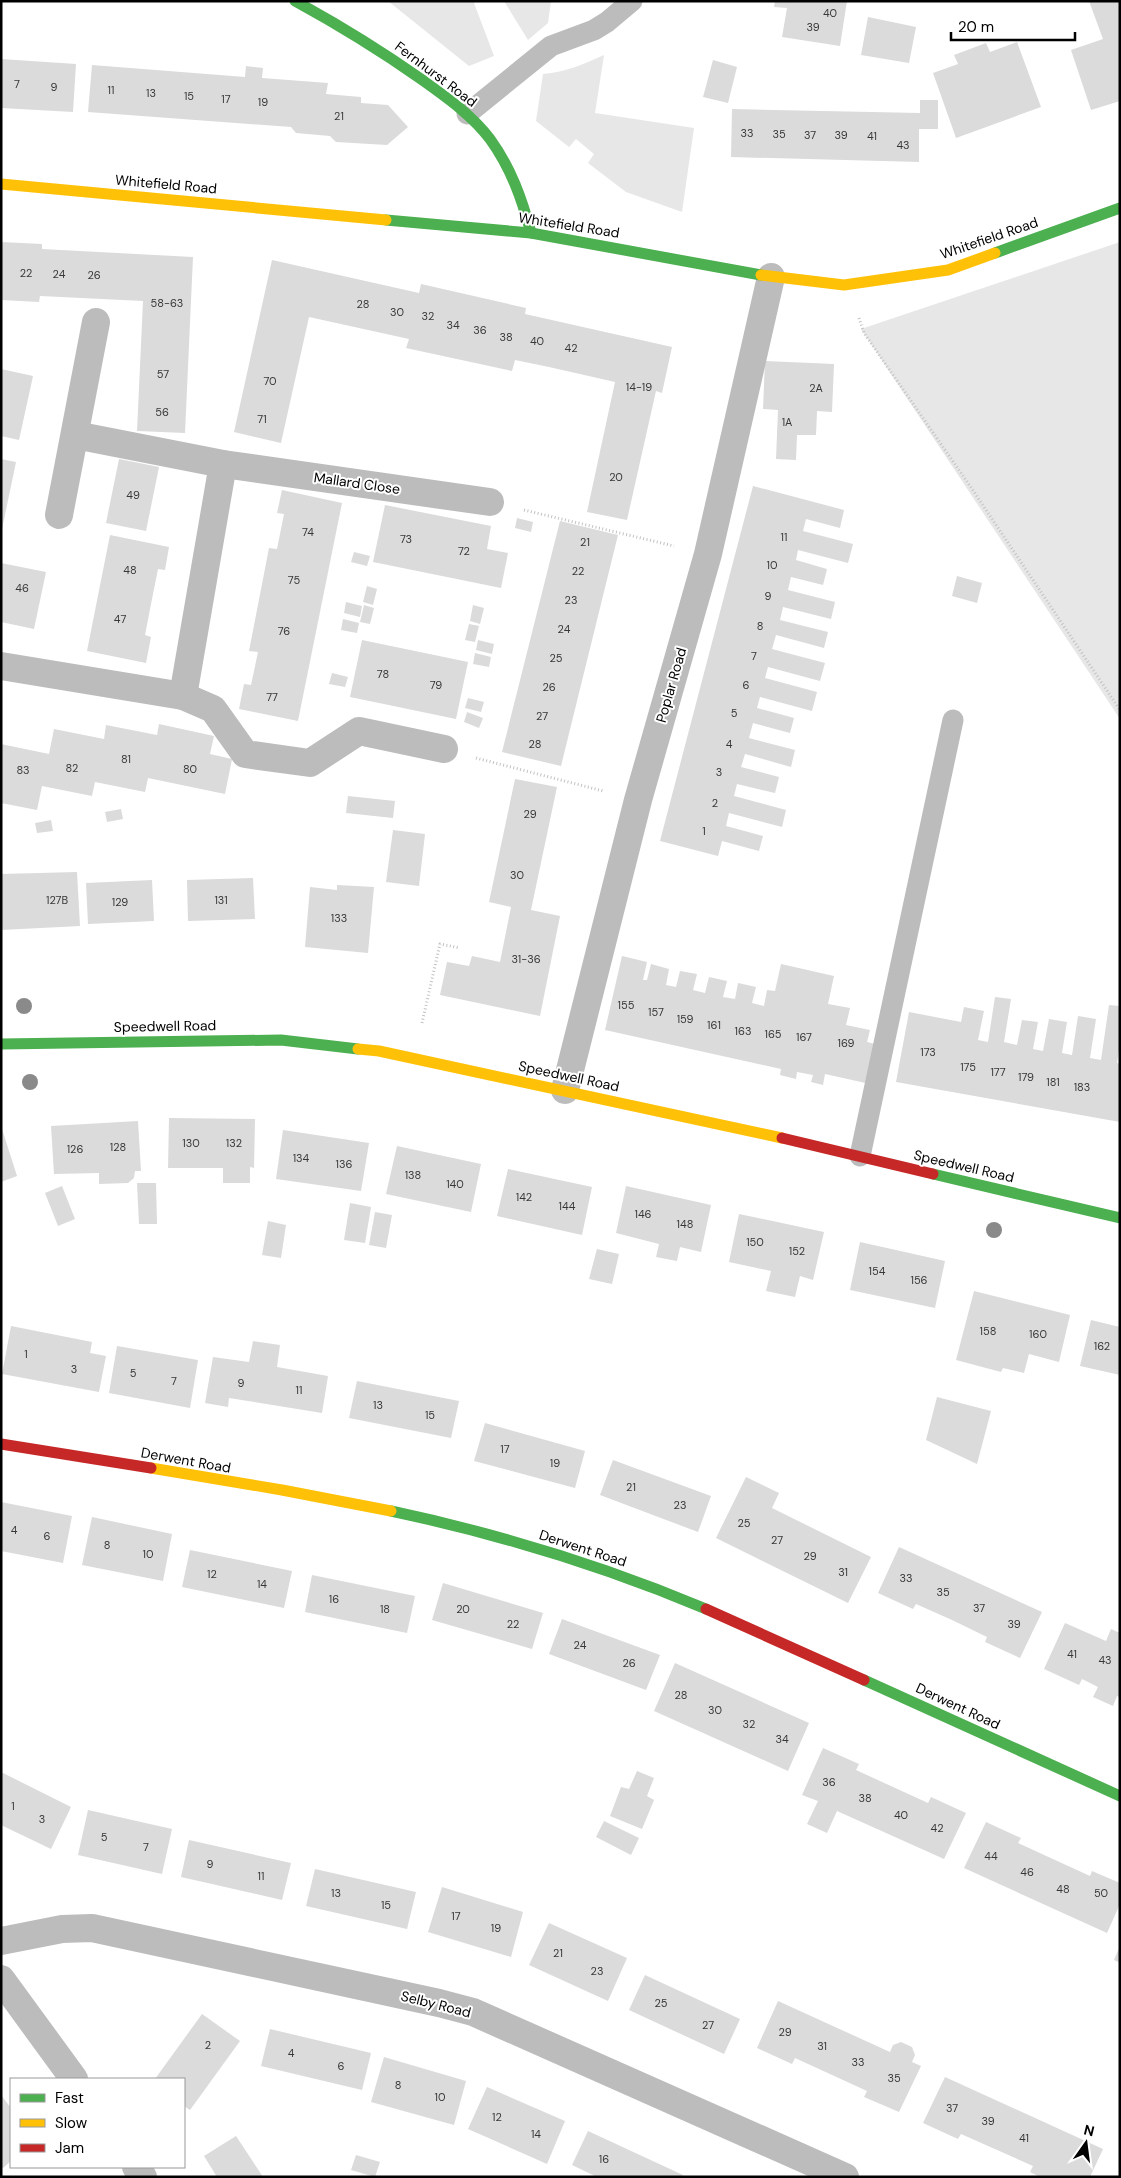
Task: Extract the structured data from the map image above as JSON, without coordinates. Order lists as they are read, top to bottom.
{
  "streets": {
    "street": [
      "Fernhurst Road",
      "Whitefield Road",
      "Mallard Close",
      "Poplar Road",
      "Speedwell Road",
      "Derwent Road",
      "Selby Road"
    ]
  },
  "crossings": [
    ["Fernhurst Road", "Whitefield Road"],
    ["Whitefield Road", "Poplar Road"],
    ["Poplar Road", "Speedwell Road"]
  ],
  "house_numbers": [
    "40",
    "39",
    "7",
    "9",
    "11",
    "13",
    "15",
    "17",
    "19",
    "21",
    "33",
    "35",
    "37",
    "39",
    "41",
    "43",
    "22",
    "24",
    "26",
    "58-63",
    "28",
    "30",
    "32",
    "34",
    "36",
    "38",
    "40",
    "42",
    "57",
    "70",
    "14-19",
    "2A",
    "56",
    "71",
    "1A",
    "20",
    "49",
    "74",
    "11",
    "73",
    "21",
    "72",
    "10",
    "48",
    "22",
    "75",
    "46",
    "9",
    "23",
    "47",
    "8",
    "24",
    "76",
    "7",
    "25",
    "78",
    "79",
    "6",
    "26",
    "77",
    "5",
    "27",
    "28",
    "4",
    "81",
    "82",
    "80",
    "83",
    "3",
    "2",
    "29",
    "1",
    "30",
    "127B",
    "131",
    "129",
    "133",
    "31-36",
    "155",
    "157",
    "159",
    "161",
    "163",
    "165",
    "167",
    "169",
    "173",
    "175",
    "177",
    "179",
    "181",
    "183",
    "130",
    "132",
    "128",
    "126",
    "134",
    "136",
    "138",
    "140",
    "142",
    "144",
    "146",
    "148",
    "150",
    "152",
    "154",
    "156",
    "158",
    "160",
    "162",
    "1",
    "3",
    "5",
    "7",
    "9",
    "11",
    "13",
    "15",
    "17",
    "19",
    "21",
    "23",
    "25",
    "4",
    "6",
    "27",
    "8",
    "10",
    "29",
    "31",
    "12",
    "33",
    "14",
    "35",
    "16",
    "37",
    "18",
    "20",
    "22",
    "39",
    "24",
    "41",
    "43",
    "26",
    "28",
    "30",
    "32",
    "34",
    "36",
    "38",
    "1",
    "40",
    "3",
    "42",
    "5",
    "7",
    "44",
    "9",
    "46",
    "11",
    "48",
    "13",
    "50",
    "15",
    "17",
    "19",
    "21",
    "23",
    "25",
    "27",
    "29",
    "2",
    "31",
    "4",
    "33",
    "6",
    "35",
    "8",
    "10",
    "37",
    "12",
    "39",
    "14",
    "41",
    "16"
  ],
  "legend": ["Fast", "Slow", "Jam"],
  "scale_bar": "20 m",
  "north": "top"
}
